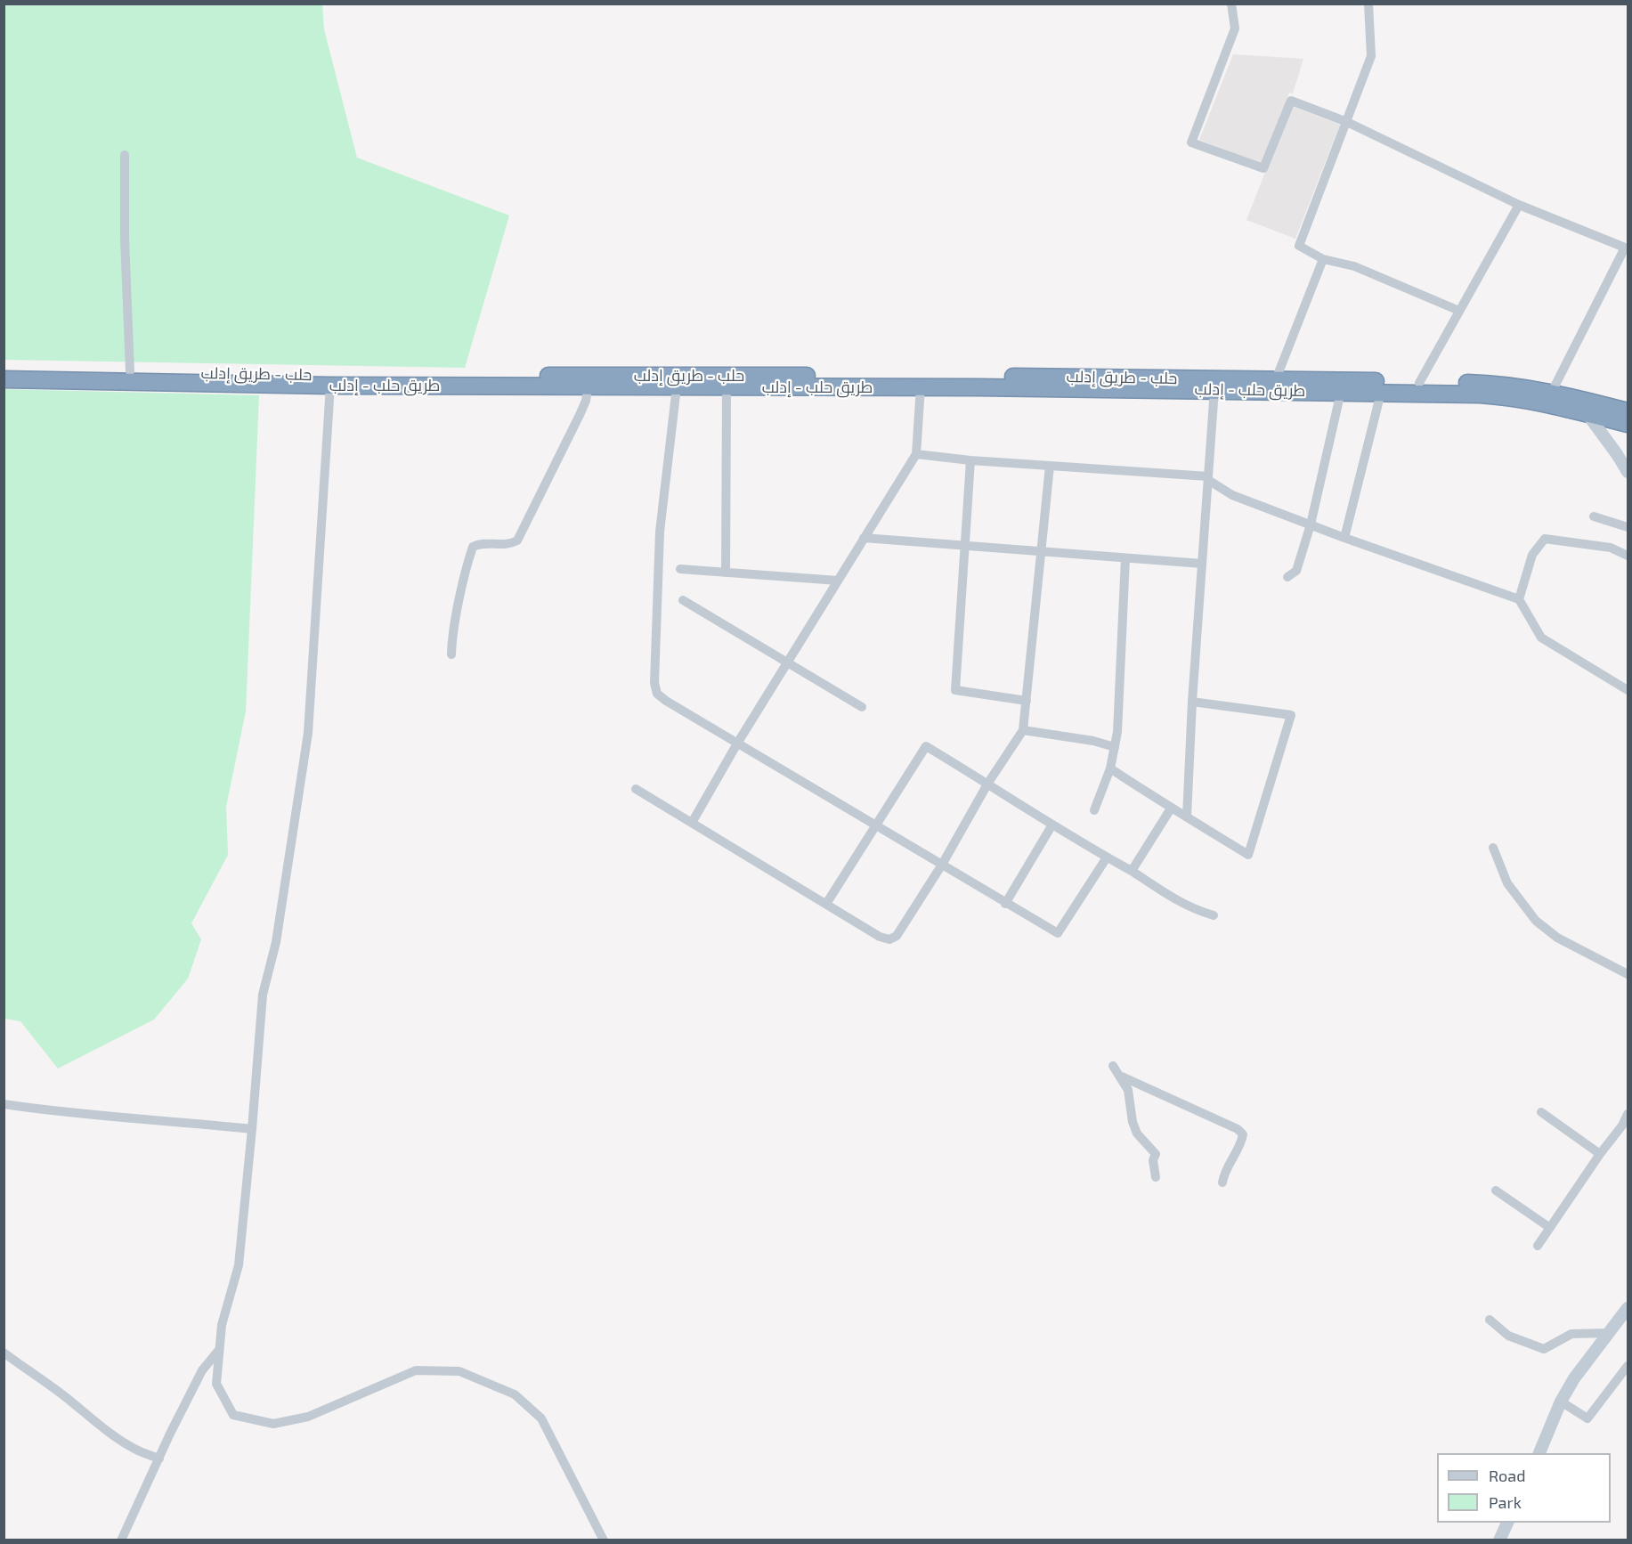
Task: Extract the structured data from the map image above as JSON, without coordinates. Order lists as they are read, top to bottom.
{
  "streets": {
    "highway": ["حلب - طريق إدلب", "طريق حلب - إدلب"]
  },
  "crossings": [
    ["حلب - طريق إدلب", "طريق حلب - إدلب"]
  ],
  "legend": ["Road", "Park"]
}
